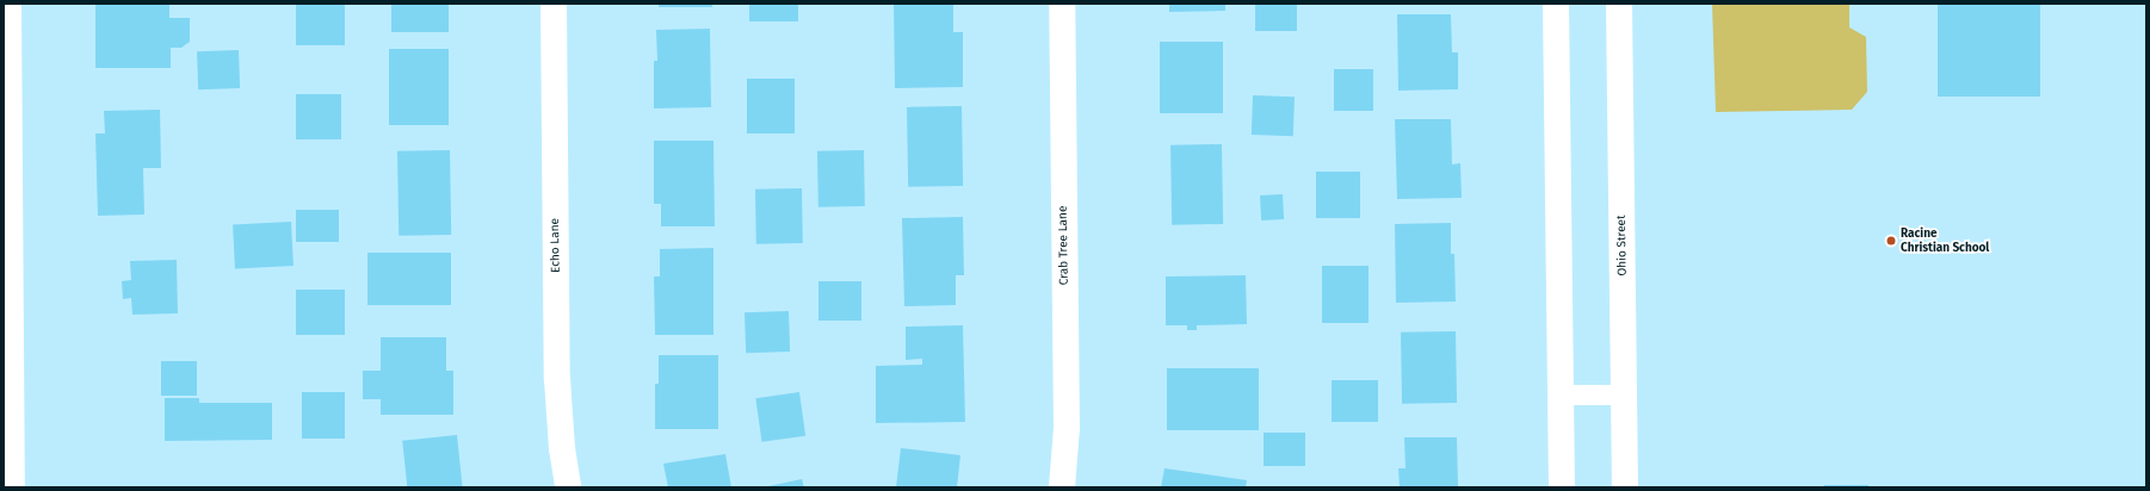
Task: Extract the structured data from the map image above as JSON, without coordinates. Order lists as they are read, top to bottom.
{
  "streets": {
    "street": ["Echo Lane", "Crab Tree Lane", "Ohio Street"]
  },
  "places": ["Racine Christian School"]
}
